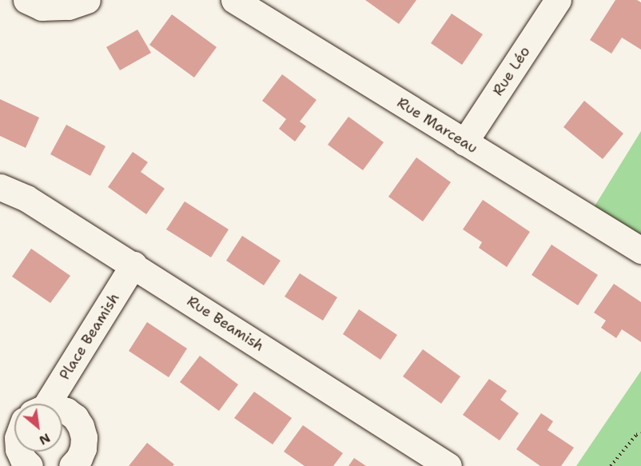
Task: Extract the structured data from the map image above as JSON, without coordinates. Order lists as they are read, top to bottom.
{
  "streets": {
    "street": [
      "Rue Léo",
      "Rue Marceau",
      "Rue Beamish",
      "Place Beamish"
    ]
  },
  "crossings": [
    ["Rue Léo", "Rue Marceau"],
    ["Rue Beamish", "Place Beamish"]
  ],
  "north": "bottom right"
}
